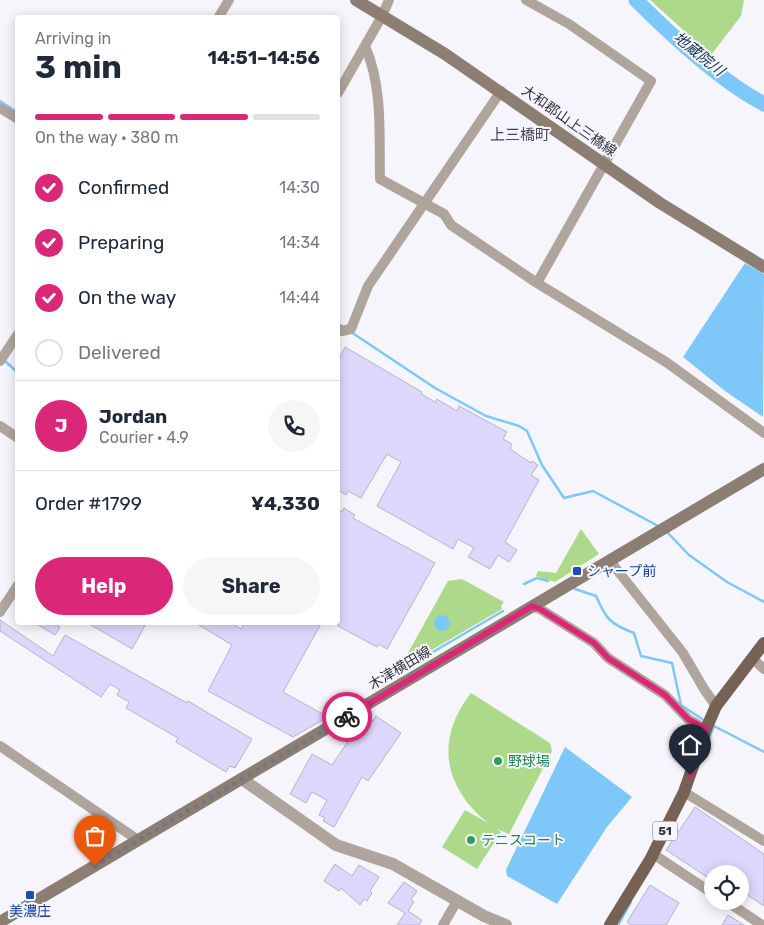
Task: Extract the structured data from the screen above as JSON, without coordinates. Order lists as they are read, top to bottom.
{
  "streets": {
    "main road": ["大和郡山上三橋線", "木津横田線", "51"]
  },
  "districts": ["上三橋町"],
  "water": ["地蔵院川"],
  "places": {
    "transit": ["シャープ前", "美濃庄"],
    "other": ["野球場", "テニスコート"]
  },
  "page": {
    "heading": ["3 min", "Arriving in", "14:51–14:56"],
    "panel": [
      "Jordan",
      "Courier · 4.9",
      "Order #1799",
      "¥4,330"
    ],
    "bar": "On the way · 380 m",
    "list": [
      ["Confirmed", "14:30"],
      ["Preparing", "14:34"],
      ["On the way", "14:44"],
      "Delivered"
    ],
    "round": "J",
    "buttons": ["Help", "Share"]
  }
}
